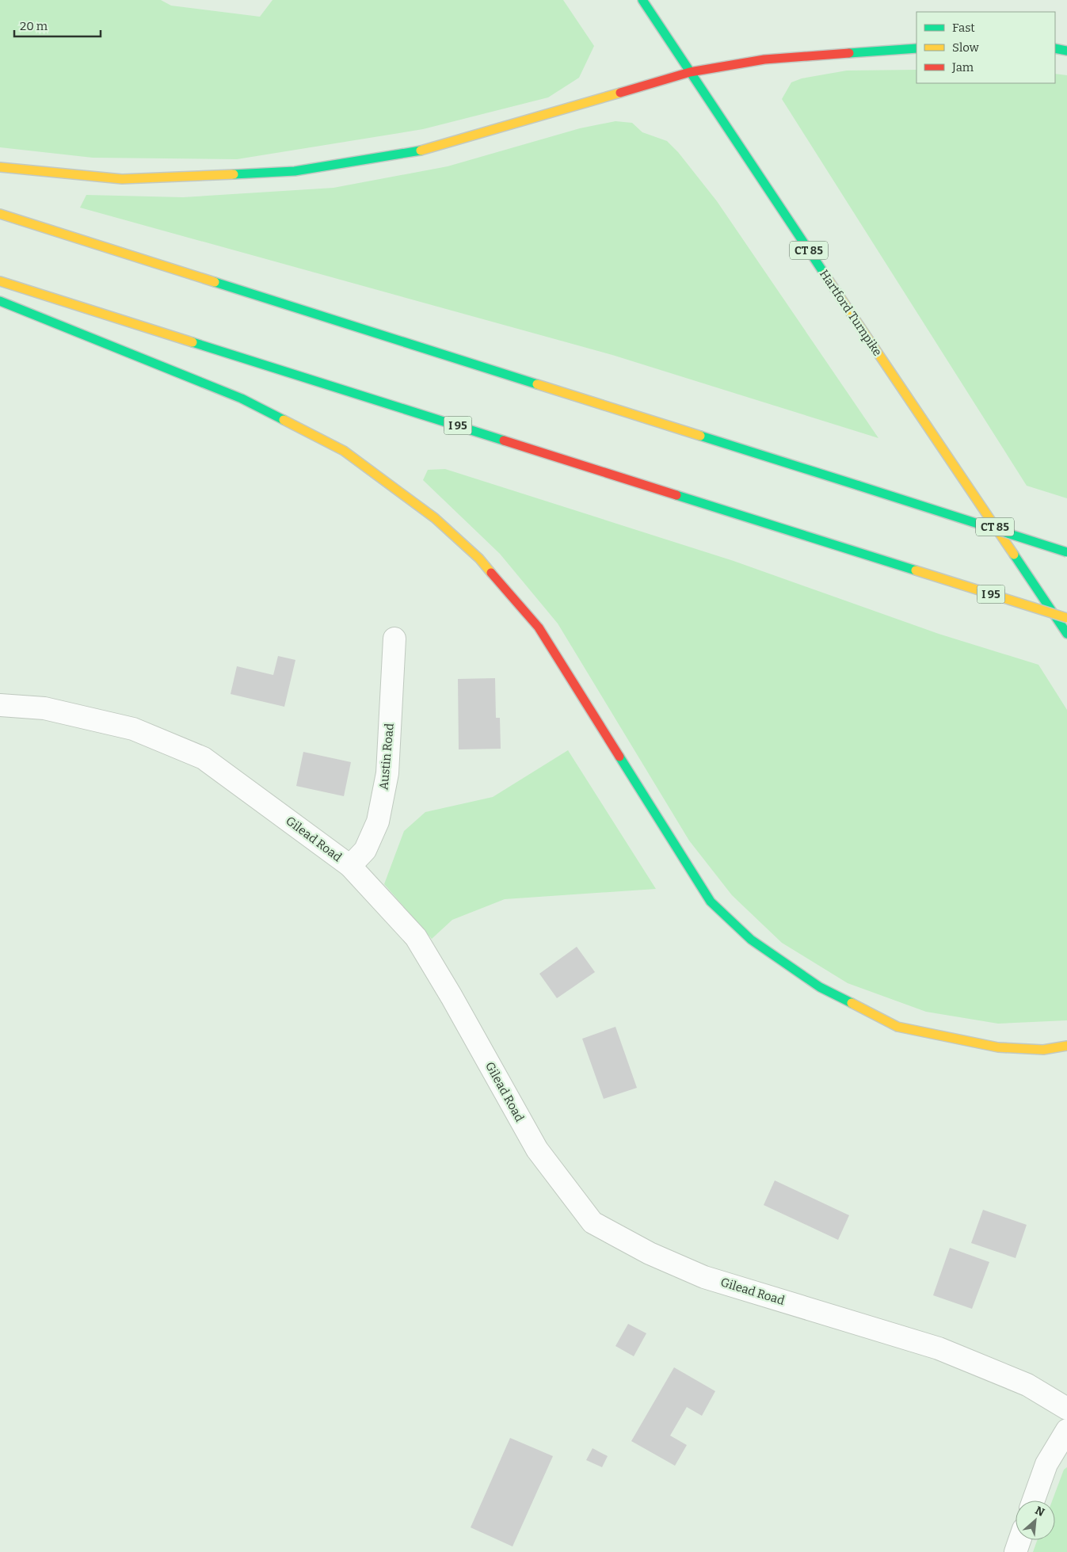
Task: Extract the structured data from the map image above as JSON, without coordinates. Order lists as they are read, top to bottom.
{
  "streets": {
    "highway": ["CT 85", "Hartford Turnpike", "I 95"],
    "street": ["Austin Road", "Gilead Road"]
  },
  "crossings": [
    ["CT 85", "Hartford Turnpike"],
    ["CT 85", "I 95"],
    ["Hartford Turnpike", "I 95"],
    ["Austin Road", "Gilead Road"]
  ],
  "legend": ["Fast", "Slow", "Jam"],
  "scale_bar": "20 m",
  "north": "top right"
}
